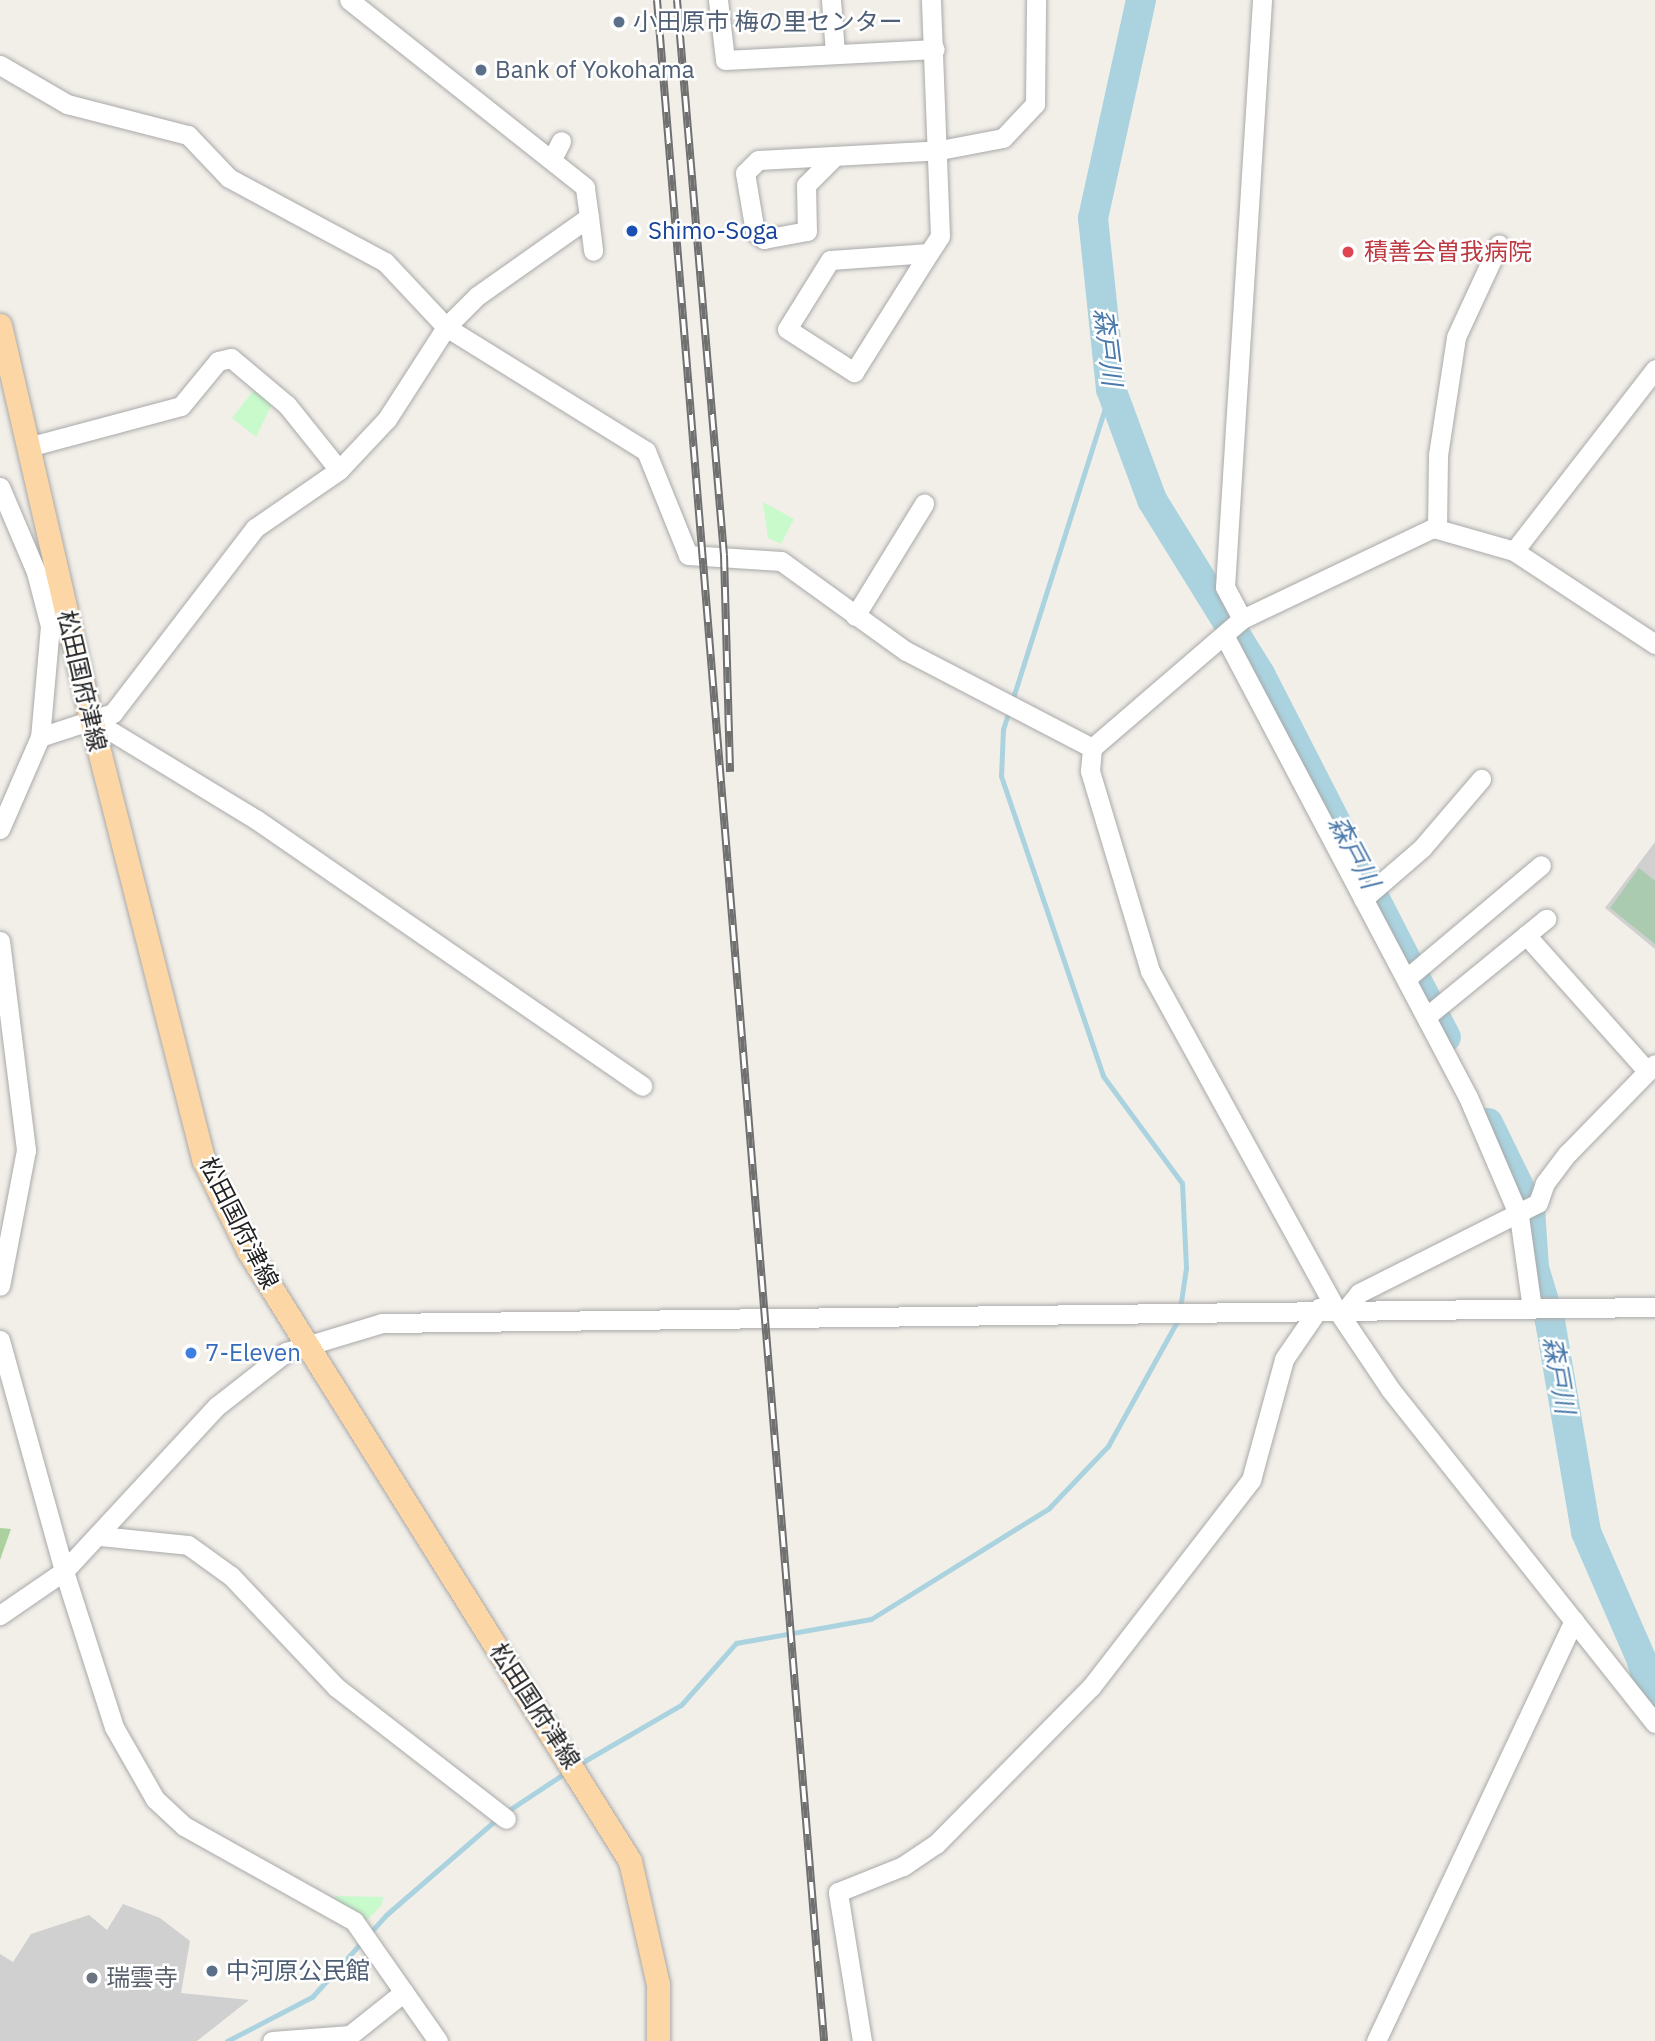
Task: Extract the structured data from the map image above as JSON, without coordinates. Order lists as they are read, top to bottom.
{
  "streets": {
    "main road": ["松田国府津線"]
  },
  "water": ["森戸川"],
  "places": [
    "小田原市 梅の里センター",
    "Bank of Yokohama",
    "Shimo-Soga",
    "積善会曽我病院",
    "7-Eleven",
    "中河原公民館",
    "瑞雲寺"
  ]
}
